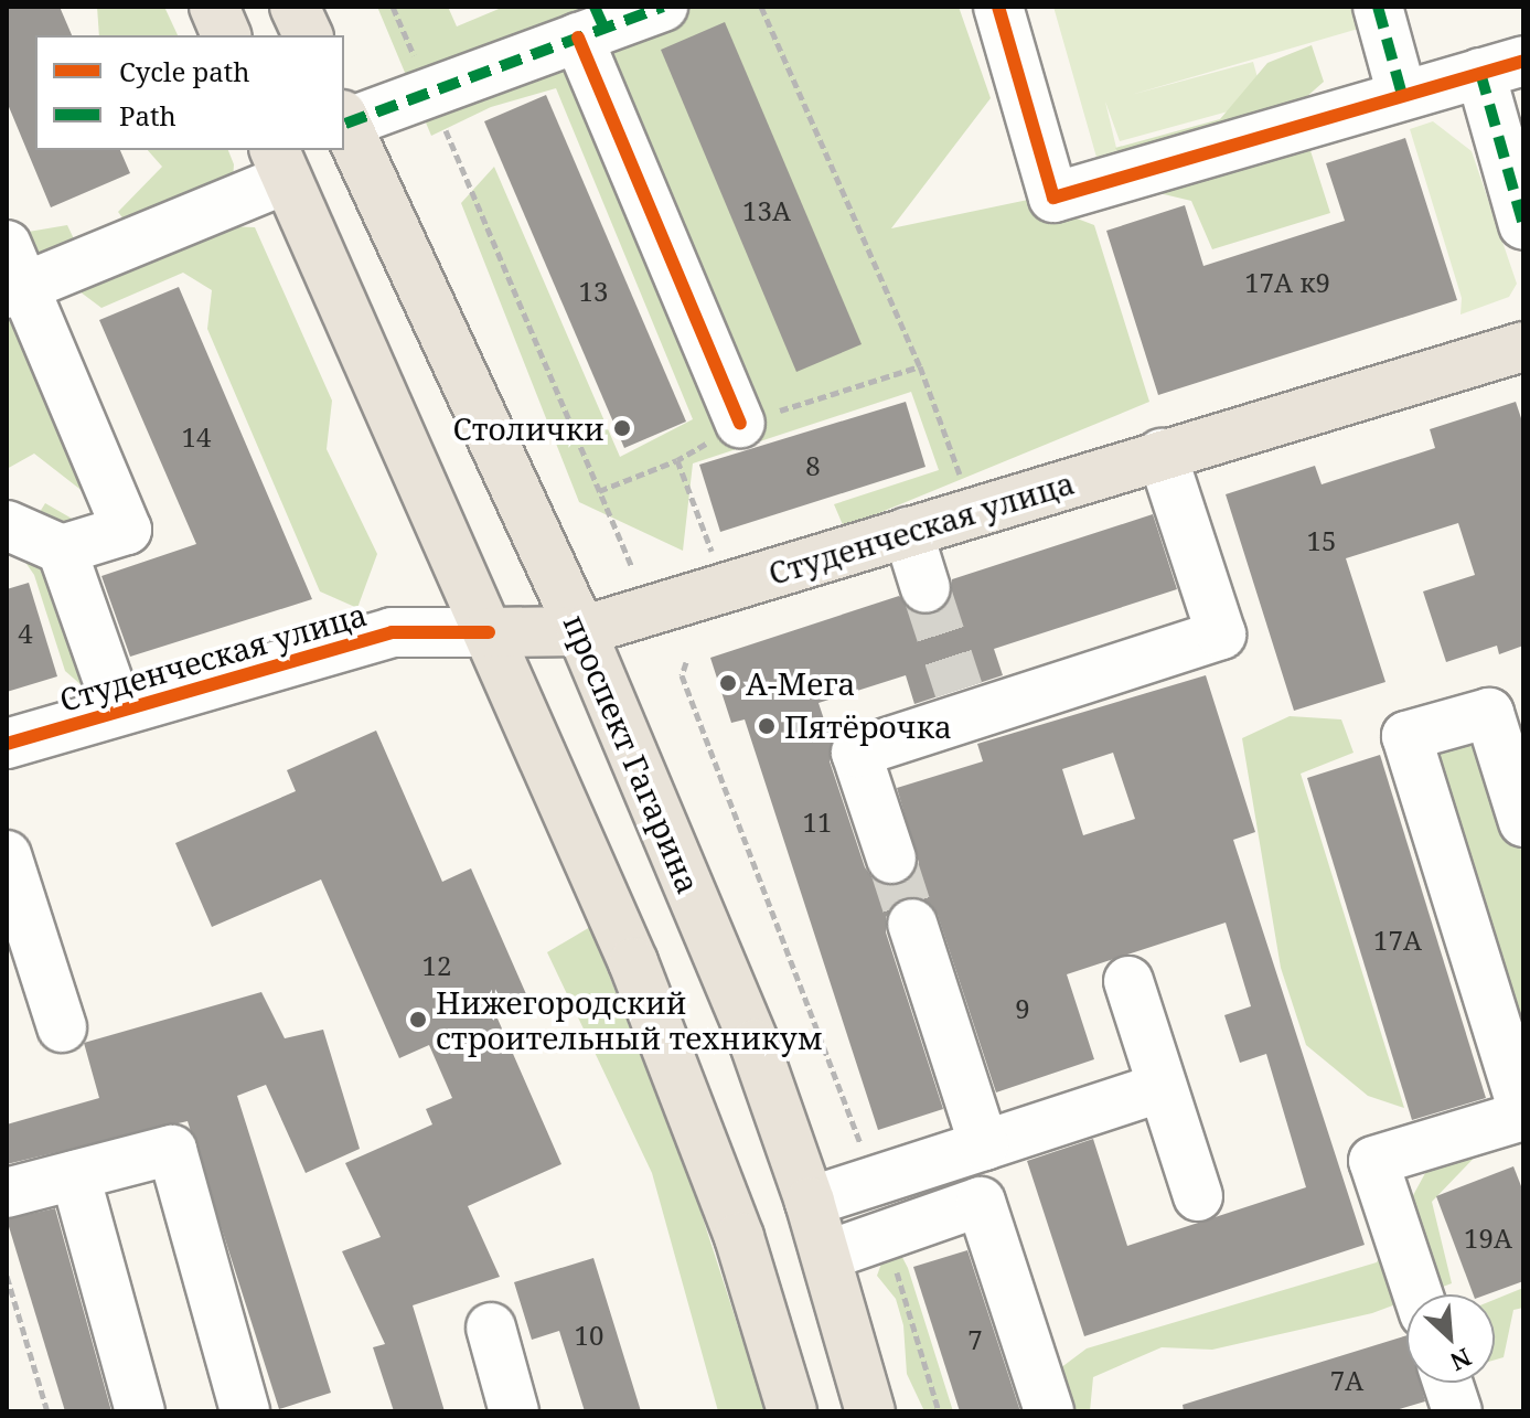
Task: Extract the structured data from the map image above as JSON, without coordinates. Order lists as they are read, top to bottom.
{
  "streets": {
    "main road": ["Студенческая улица", "проспект Гагарина"]
  },
  "crossings": [
    ["Студенческая улица", "проспект Гагарина"]
  ],
  "places": [
    "Столички",
    "А-Мега",
    "Пятёрочка",
    "Нижегородский строительный техникум"
  ],
  "house_numbers": [
    "13А",
    "17А к9",
    "13",
    "14",
    "8",
    "15",
    "4",
    "11",
    "17А",
    "12",
    "9",
    "19А",
    "10",
    "7",
    "7А"
  ],
  "legend": ["Cycle path", "Path"],
  "north": "bottom right"
}
